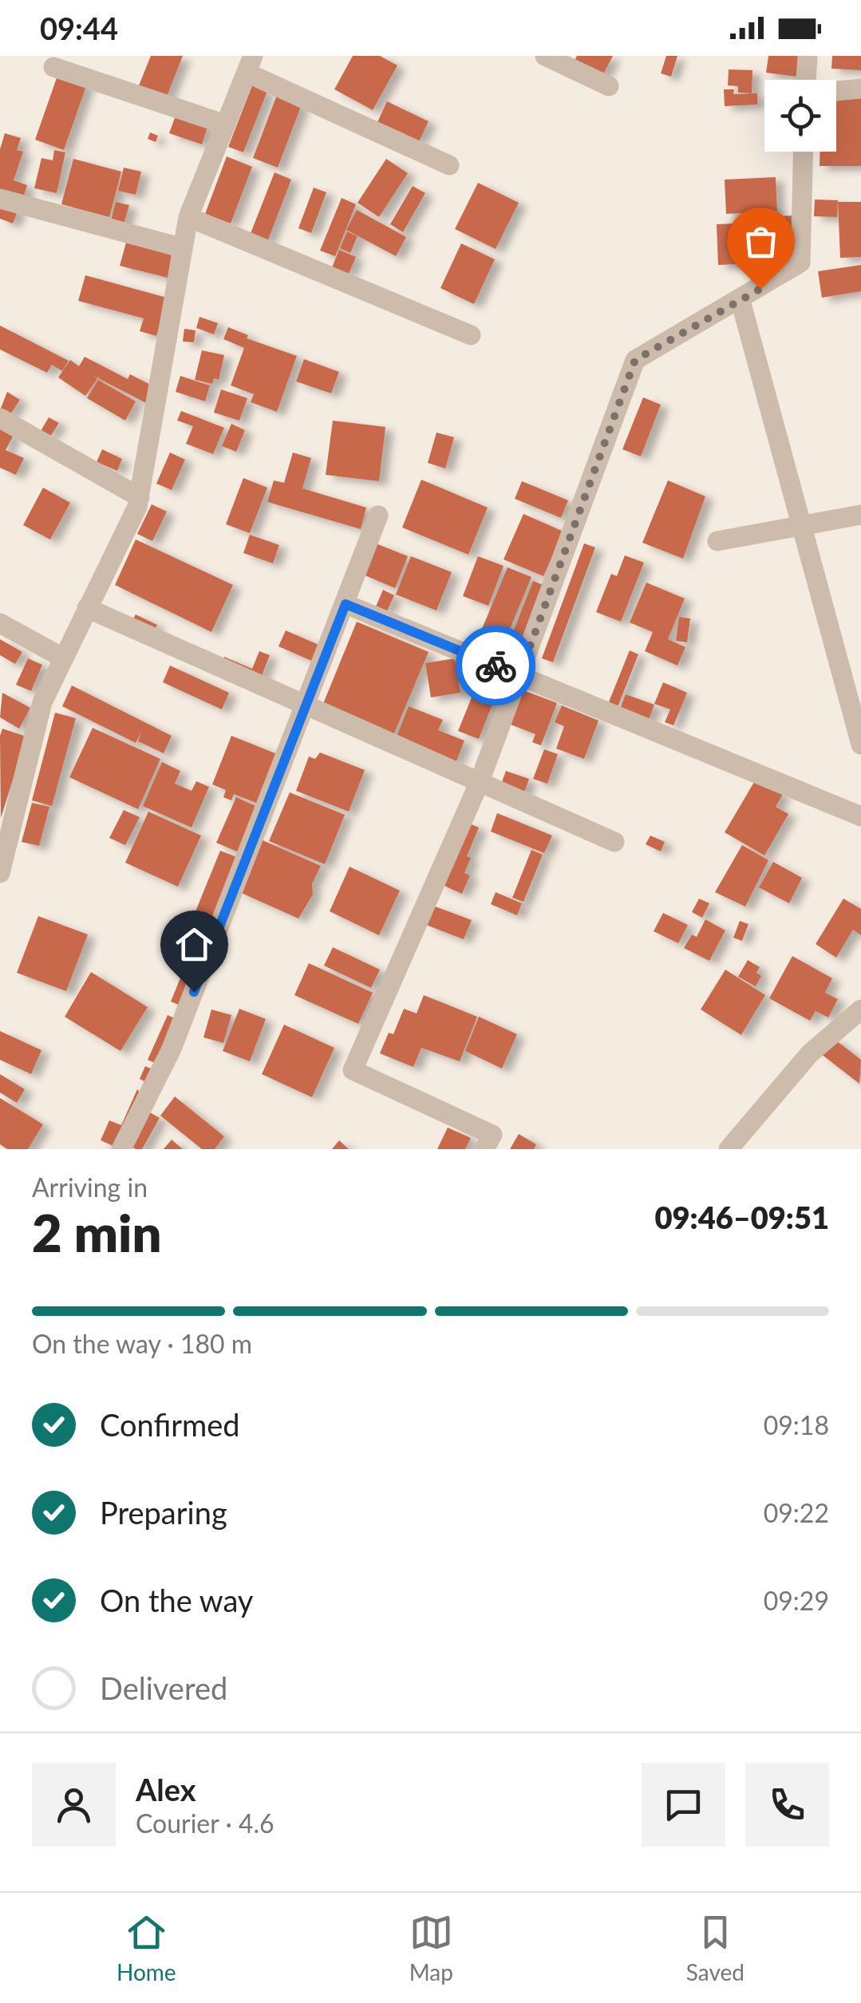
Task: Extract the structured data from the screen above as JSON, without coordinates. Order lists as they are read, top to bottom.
{
  "page": {
    "status": "09:44",
    "heading": ["2 min", "Arriving in", "09:46–09:51"],
    "panel": ["Alex", "Courier · 4.6"],
    "bar": "On the way · 180 m",
    "list": [
      ["Confirmed", "09:18"],
      ["Preparing", "09:22"],
      ["On the way", "09:29"],
      "Delivered"
    ],
    "tabs": ["Home", "Map", "Saved"]
  }
}
